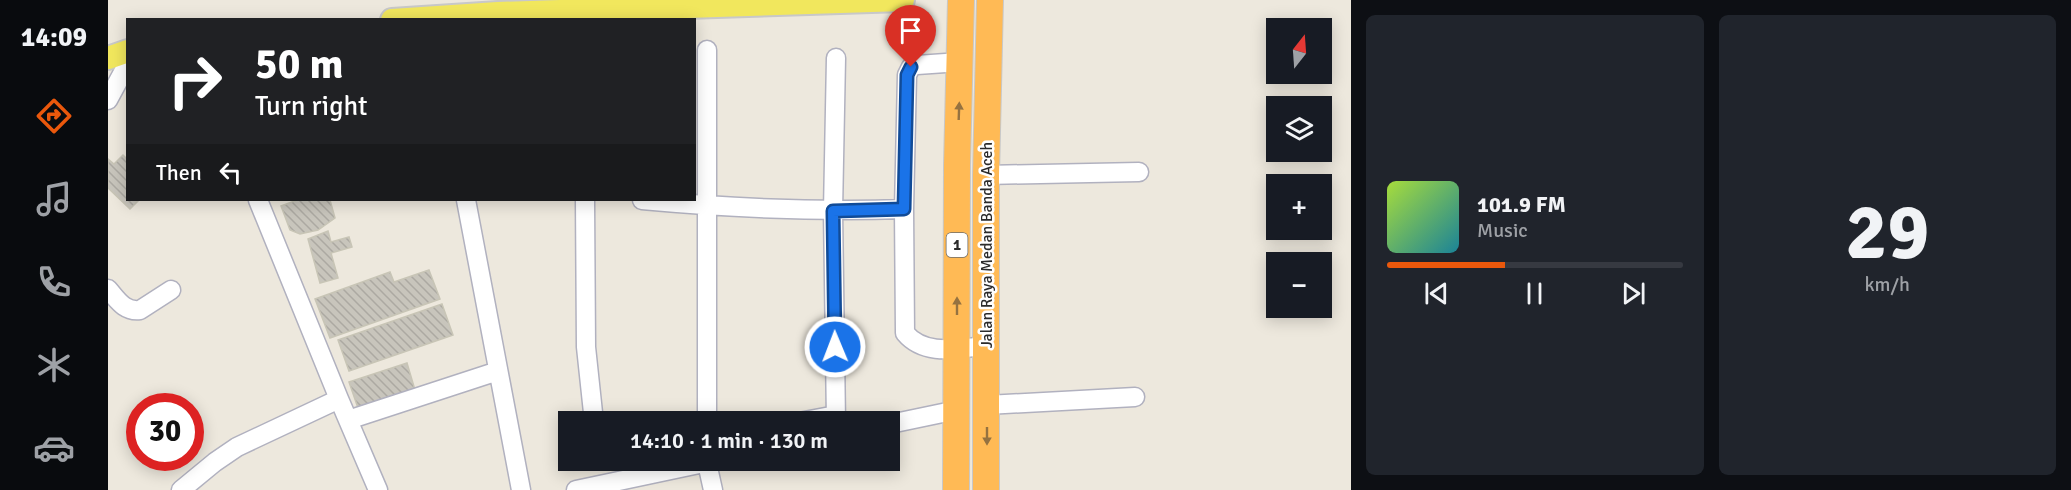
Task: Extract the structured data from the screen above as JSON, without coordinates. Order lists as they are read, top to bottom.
{
  "streets": {
    "highway": ["1", "Jalan Raya Medan Banda Aceh"]
  },
  "north": "top",
  "page": {
    "tabs": "14:09",
    "tile": ["29", "km/h"],
    "map_buttons": ["+", "−"],
    "turn": ["50 m", "Turn right"],
    "then": "Then",
    "song": ["101.9 FM", "Music"],
    "limit": "30",
    "trip": "14:10 · 1 min · 130 m"
  }
}
